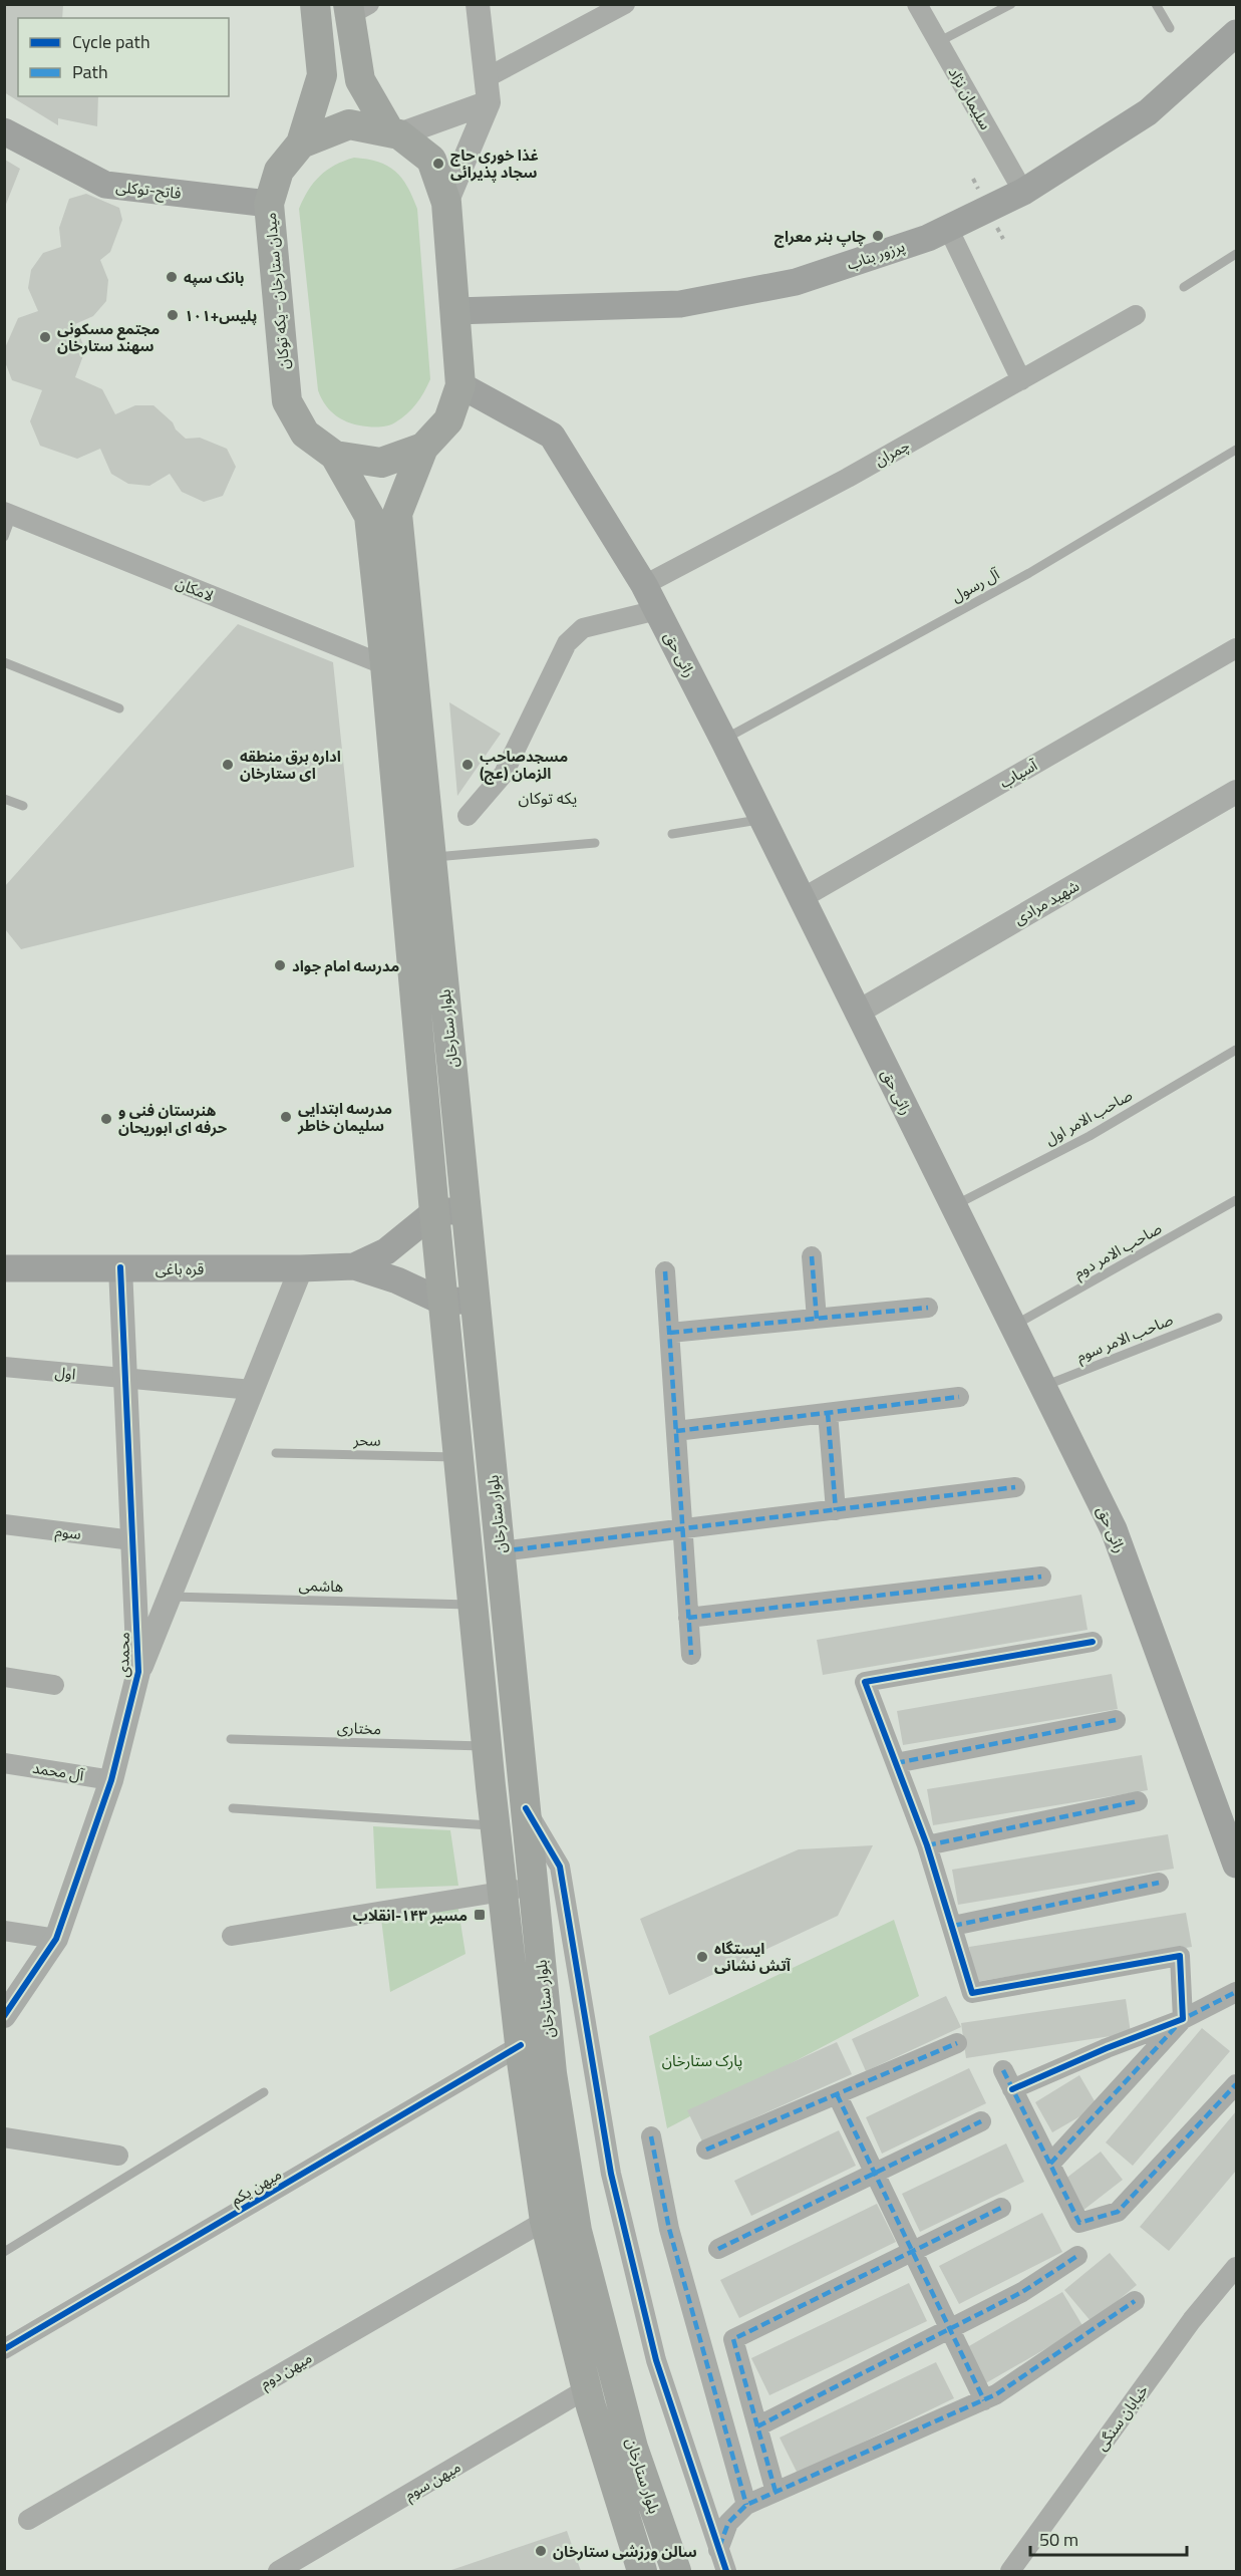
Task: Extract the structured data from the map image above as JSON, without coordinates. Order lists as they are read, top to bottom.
{
  "streets": {
    "main road": [
      "فاتح-توکلی",
      "پرزور بناب",
      "میدان ستارخان - یکه توکان",
      "راثی حق",
      "بلوار ستارخان",
      "قره باغی"
    ],
    "street": [
      "سلیمان نژاد",
      "چمران",
      "لامکان",
      "آسیاب",
      "شهید مرادی",
      "اول",
      "سوم",
      "محمدی",
      "آل محمد",
      "میهن یکم",
      "میهن دوم",
      "خیابان سنگی",
      "میهن سوم"
    ],
    "lane": [
      "آل رسول",
      "صاحب الامر اول",
      "صاحب الامر دوم",
      "صاحب الامر سوم",
      "سحر",
      "هاشمی",
      "مختاری"
    ]
  },
  "crossings": [
    ["سلیمان نژاد", "پرزور بناب"],
    ["فاتح-توکلی", "میدان ستارخان - یکه توکان"],
    ["پرزور بناب", "میدان ستارخان - یکه توکان"],
    ["میدان ستارخان - یکه توکان", "راثی حق"],
    ["میدان ستارخان - یکه توکان", "بلوار ستارخان"],
    ["چمران", "راثی حق"],
    ["آل رسول", "راثی حق"],
    ["لامکان", "بلوار ستارخان"],
    ["راثی حق", "آسیاب"],
    ["راثی حق", "شهید مرادی"],
    ["راثی حق", "صاحب الامر اول"],
    ["راثی حق", "صاحب الامر دوم"],
    ["راثی حق", "صاحب الامر سوم"],
    ["بلوار ستارخان", "قره باغی"],
    ["بلوار ستارخان", "سحر"],
    ["بلوار ستارخان", "هاشمی"],
    ["بلوار ستارخان", "مختاری"],
    ["بلوار ستارخان", "میهن یکم"],
    ["بلوار ستارخان", "میهن دوم"],
    ["بلوار ستارخان", "میهن سوم"],
    ["قره باغی", "محمدی"],
    ["اول", "محمدی"],
    ["سوم", "محمدی"],
    ["هاشمی", "محمدی"],
    ["محمدی", "آل محمد"]
  ],
  "districts": ["یکه توکان"],
  "parks": ["پارک ستارخان"],
  "places": {
    "other": [
      "غذا خوری حاج سجاد پذیرائی",
      "چاپ بنر معراج",
      "بانک سپه",
      "پلیس+۱۰۱",
      "مجتمع مسکونی سهند ستارخان",
      "اداره برق منطقه ای ستارخان",
      "مسجدصاحب الزمان (عج)",
      "مدرسه امام جواد",
      "مدرسه ابتدایی سلیمان خاطر",
      "هنرستان فنی و حرفه ای ابوریحان",
      "ایستگاه آتش نشانی",
      "سالن ورزشی ستارخان"
    ],
    "transit": ["مسیر ۱۴۳-انقلاب"]
  },
  "legend": ["Cycle path", "Path"],
  "scale_bar": "50 m"
}
